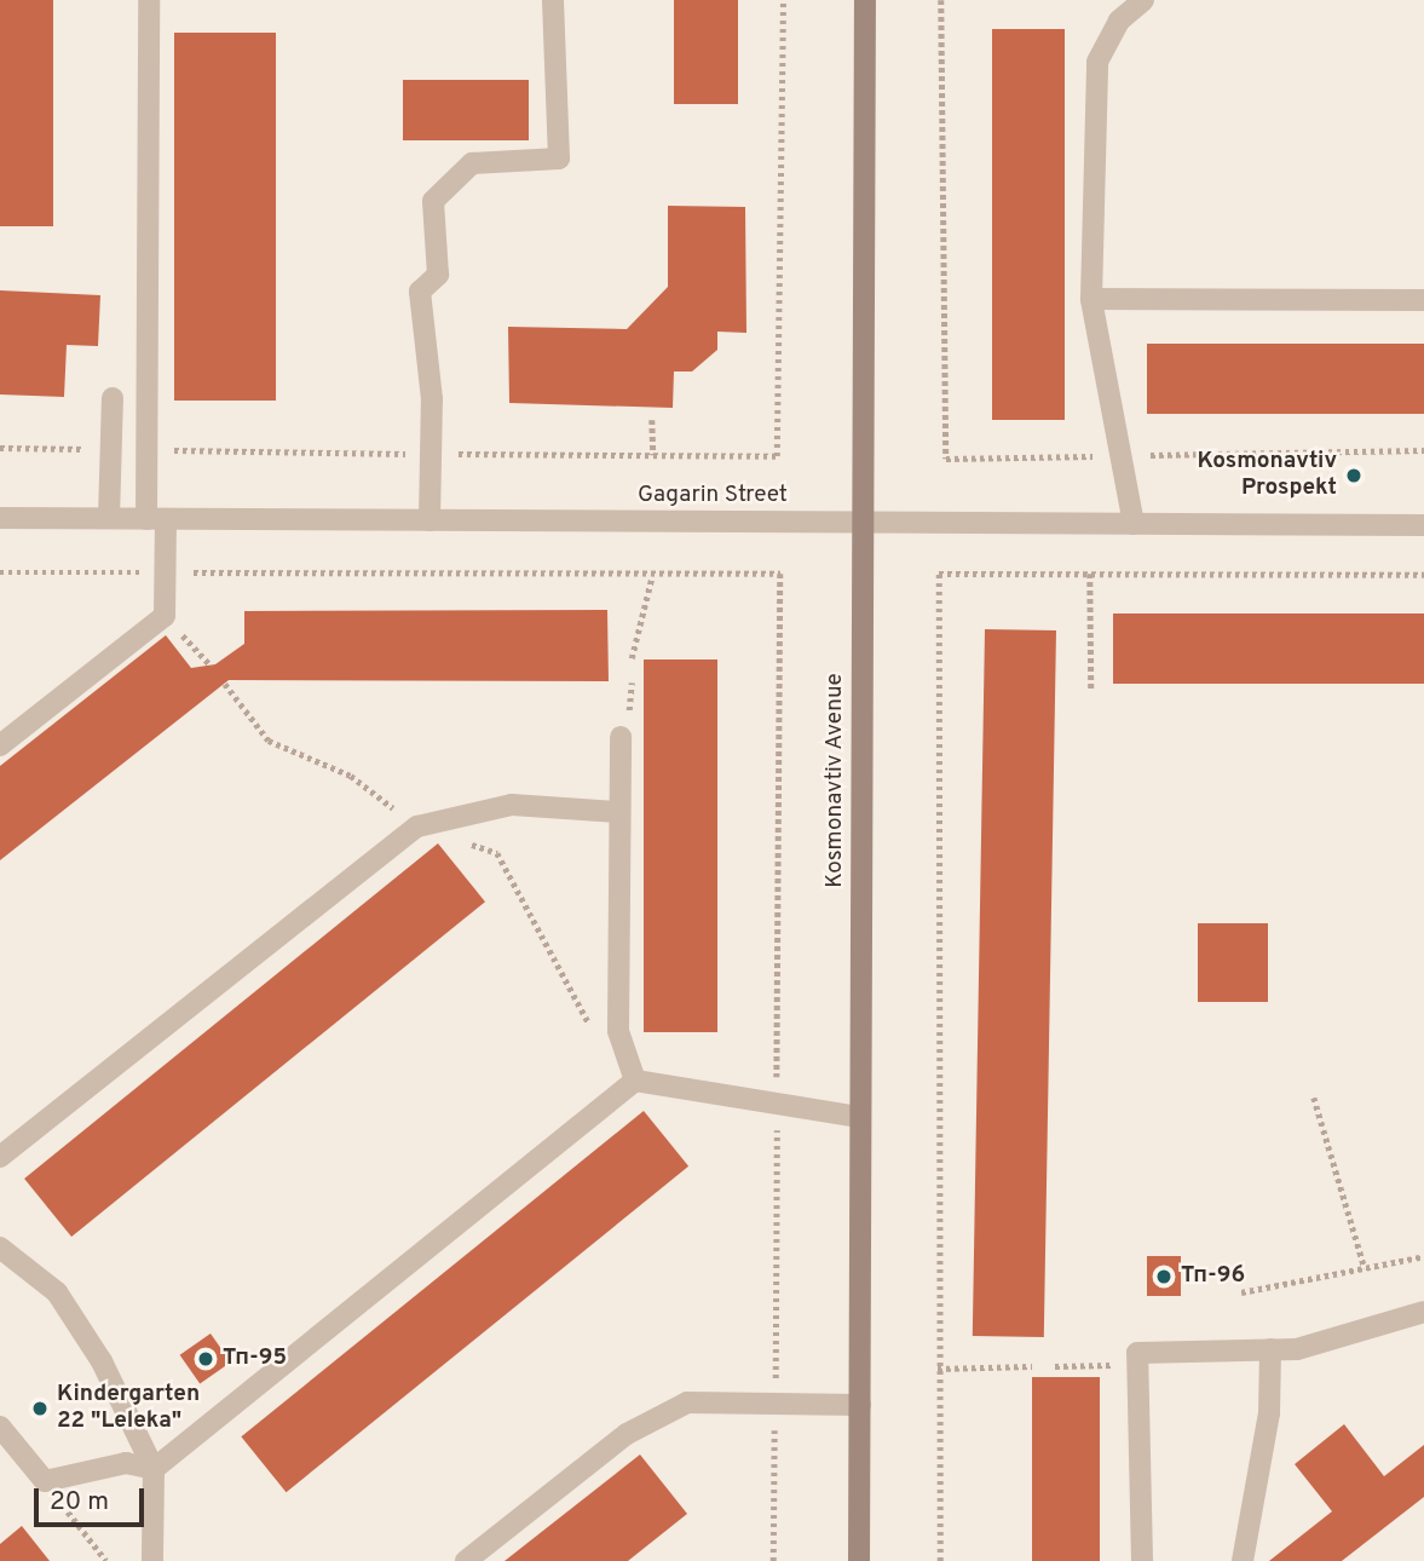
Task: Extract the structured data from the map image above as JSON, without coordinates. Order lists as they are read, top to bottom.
{
  "streets": {
    "main road": ["Kosmonavtiv Avenue"],
    "street": ["Gagarin Street"]
  },
  "crossings": [
    ["Gagarin Street", "Kosmonavtiv Avenue"]
  ],
  "places": [
    "Kosmonavtiv Prospekt",
    "Тп-96",
    "Тп-95",
    "Kindergarten 22 \"Leleka\""
  ],
  "scale_bar": "20 m"
}
